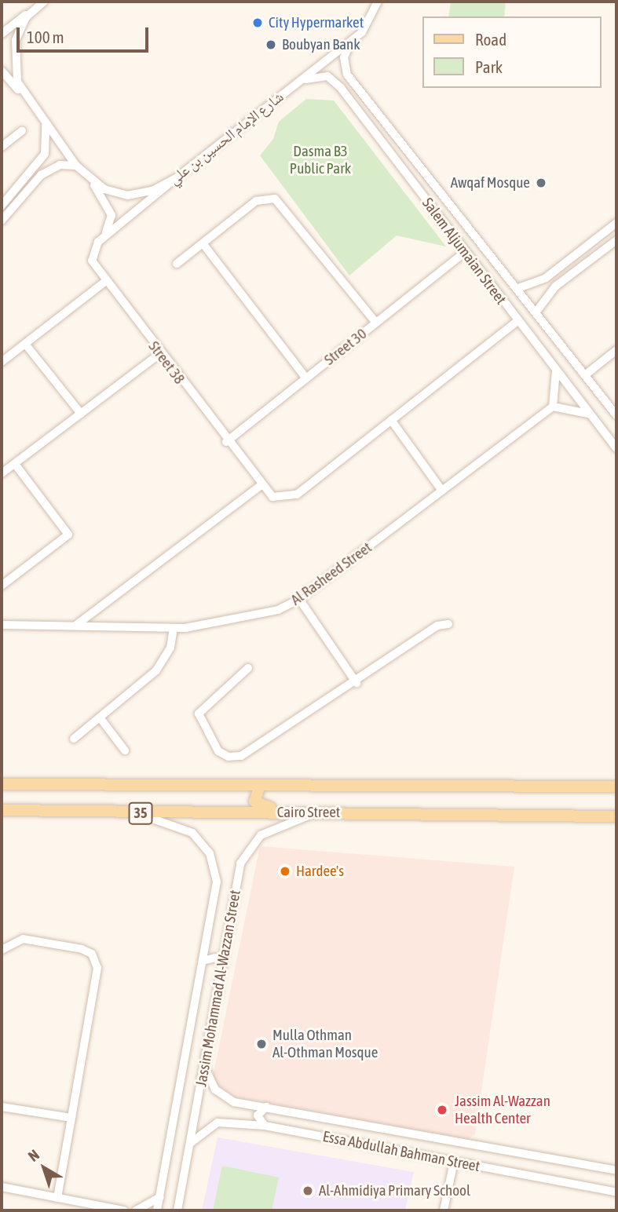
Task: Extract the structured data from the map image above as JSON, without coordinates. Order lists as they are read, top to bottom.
{
  "streets": {
    "main road": ["Cairo Street", "35"],
    "street": [
      "شارع الإمام الحسين بن علي",
      "Salem Aljumaian Street",
      "Street 30",
      "Street 38",
      "Al Rasheed Street",
      "Jassim Mohammad Al-Wazzan Street",
      "Essa Abdullah Bahman Street"
    ]
  },
  "crossings": [
    ["شارع الإمام الحسين بن علي", "Salem Aljumaian Street"],
    ["شارع الإمام الحسين بن علي", "Street 38"],
    ["Salem Aljumaian Street", "Street 30"],
    ["Street 30", "Street 38"],
    ["Cairo Street", "Jassim Mohammad Al-Wazzan Street"],
    ["Jassim Mohammad Al-Wazzan Street", "Essa Abdullah Bahman Street"]
  ],
  "parks": ["Dasma B3 Public Park"],
  "places": [
    "City Hypermarket",
    "Boubyan Bank",
    "Awqaf Mosque",
    "Hardee's",
    "Mulla Othman Al-Othman Mosque",
    "Jassim Al-Wazzan Health Center",
    "Al-Ahmidiya Primary School"
  ],
  "legend": ["Road", "Park"],
  "scale_bar": "100 m",
  "north": "top left"
}
